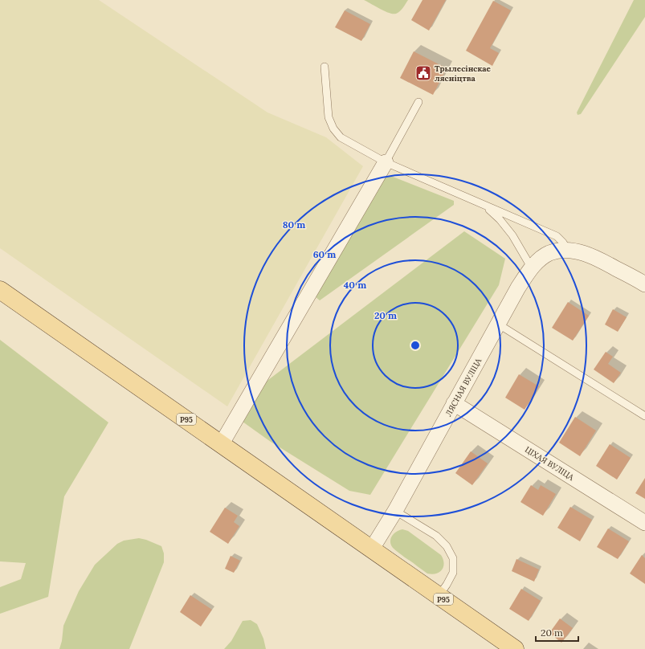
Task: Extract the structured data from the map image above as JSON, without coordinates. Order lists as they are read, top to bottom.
{
  "streets": {
    "main road": ["Р95"],
    "street": ["ЛЯСНАЯ ВУЛІЦА", "ЦІХАЯ ВУЛІЦА"]
  },
  "crossings": [
    ["ЛЯСНАЯ ВУЛІЦА", "Р95"],
    ["ЛЯСНАЯ ВУЛІЦА", "ЦІХАЯ ВУЛІЦА"]
  ],
  "places": {
    "public building": ["Трылесінскае лясніцтва"]
  },
  "scale_bar": "20 m",
  "rings": [
    "80 m",
    "60 m",
    "40 m",
    "20 m"
  ]
}
